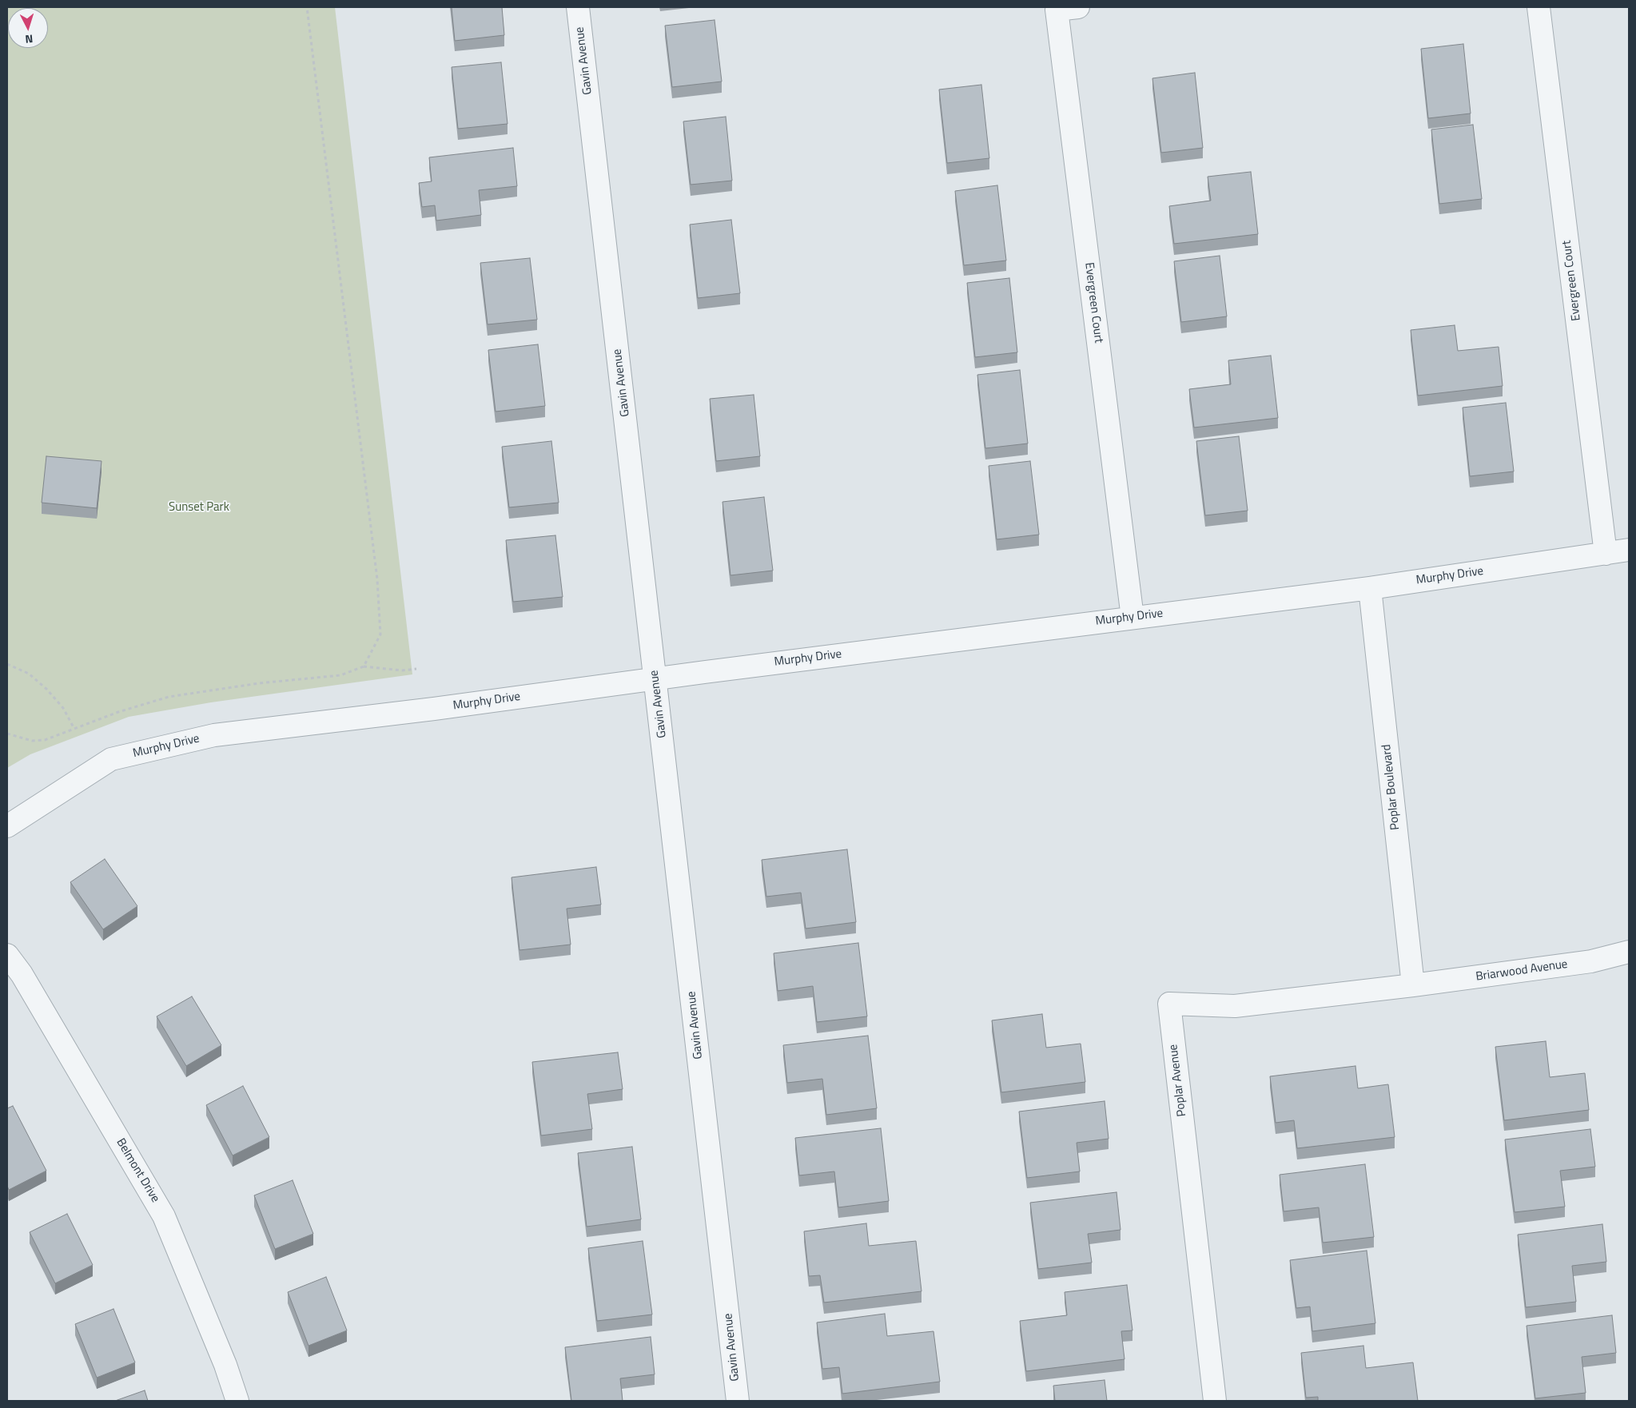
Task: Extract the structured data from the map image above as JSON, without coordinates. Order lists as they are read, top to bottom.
{
  "streets": {
    "street": [
      "Gavin Avenue",
      "Evergreen Court",
      "Murphy Drive",
      "Poplar Boulevard",
      "Briarwood Avenue",
      "Poplar Avenue",
      "Belmont Drive"
    ]
  },
  "crossings": [
    ["Gavin Avenue", "Murphy Drive"],
    ["Evergreen Court", "Murphy Drive"],
    ["Murphy Drive", "Poplar Boulevard"],
    ["Poplar Boulevard", "Briarwood Avenue"],
    ["Poplar Boulevard", "Poplar Avenue"],
    ["Briarwood Avenue", "Poplar Avenue"]
  ],
  "parks": ["Sunset Park"],
  "north": "bottom"
}
